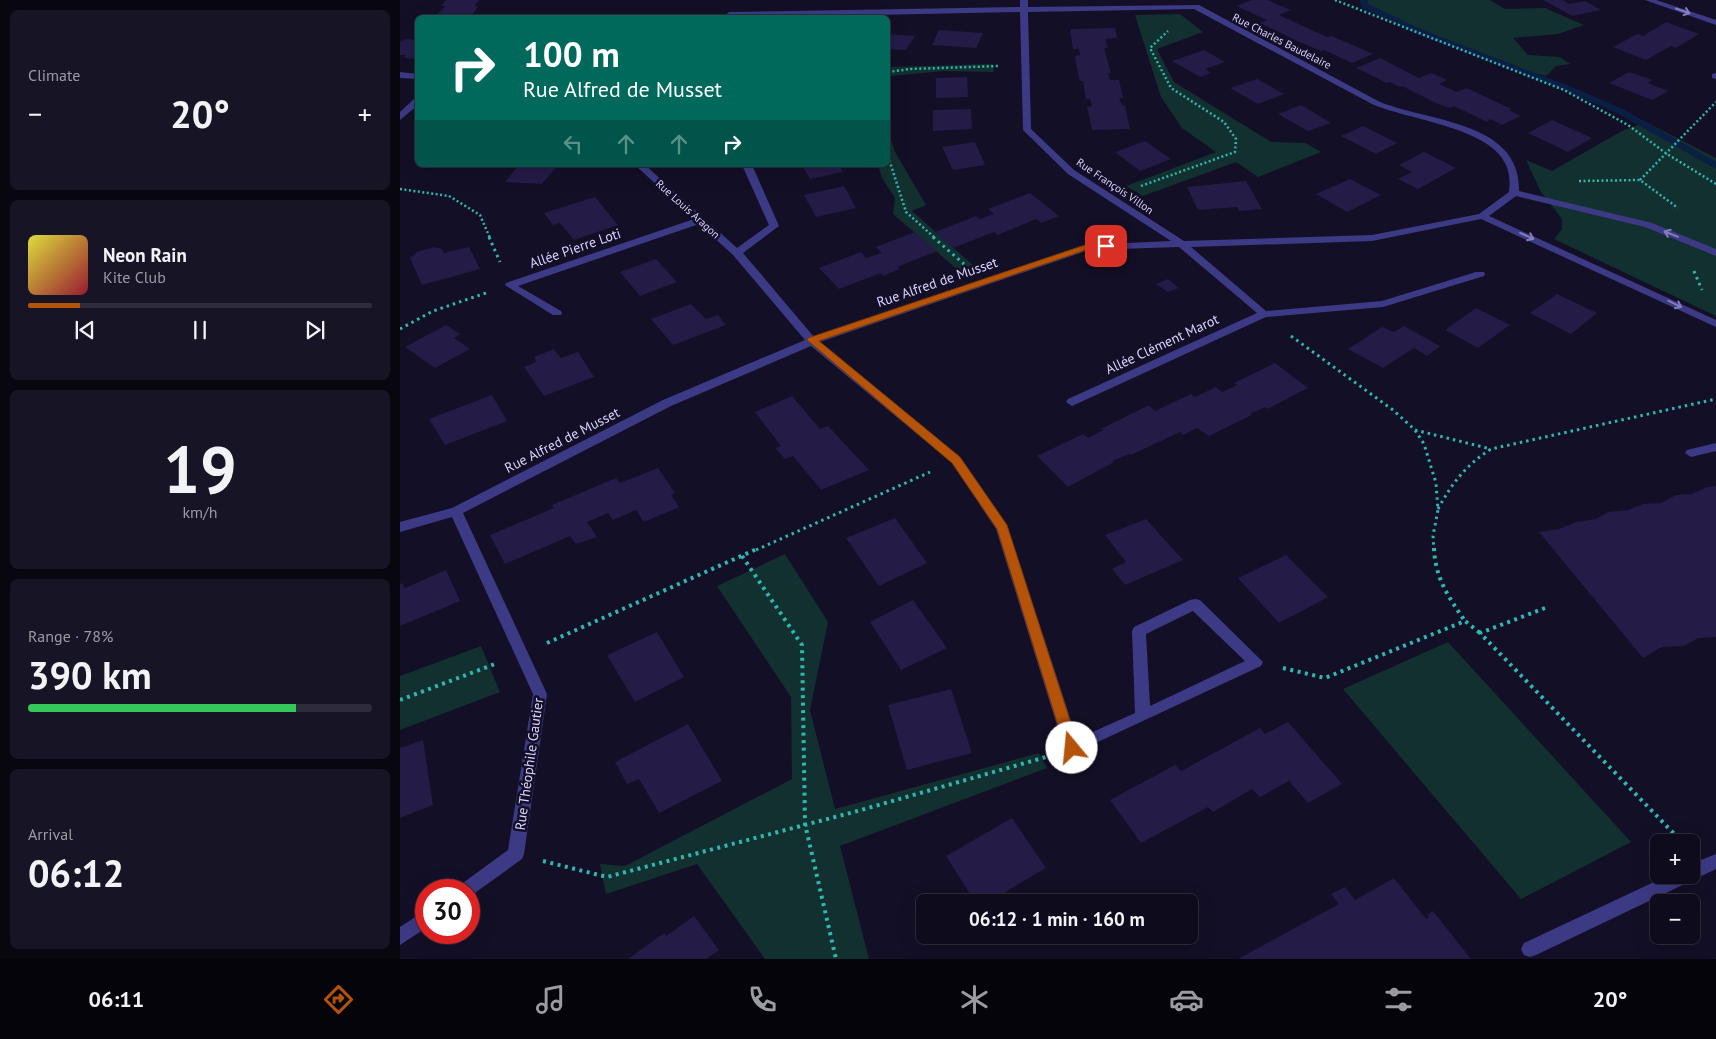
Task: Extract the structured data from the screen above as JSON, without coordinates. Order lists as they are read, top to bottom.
{
  "streets": {
    "street": [
      "Rue Charles Baudelaire",
      "Rue François Villon",
      "Rue Louis Aragon",
      "Allée Pierre Loti",
      "Rue Alfred de Musset",
      "Allée Clément Marot",
      "Rue Théophile Gautier"
    ]
  },
  "crossings": [
    ["Rue Charles Baudelaire", "Rue Alfred de Musset"],
    ["Rue François Villon", "Rue Alfred de Musset"],
    ["Rue Louis Aragon", "Allée Pierre Loti"],
    ["Rue Louis Aragon", "Rue Alfred de Musset"],
    ["Rue Alfred de Musset", "Rue Théophile Gautier"]
  ],
  "page": {
    "tile": [
      "Climate",
      ["19", "km/h"],
      ["Range · 78%", "390 km"],
      ["Arrival", "06:12"]
    ],
    "turn": ["100 m", "Rue Alfred de Musset"],
    "heat": ["−", "20°", "+"],
    "song": ["Neon Rain", "Kite Club"],
    "map_buttons": ["+", "−"],
    "limit": "30",
    "trip": "06:12 · 1 min · 160 m",
    "tabs": ["06:11", "20°"]
  }
}
